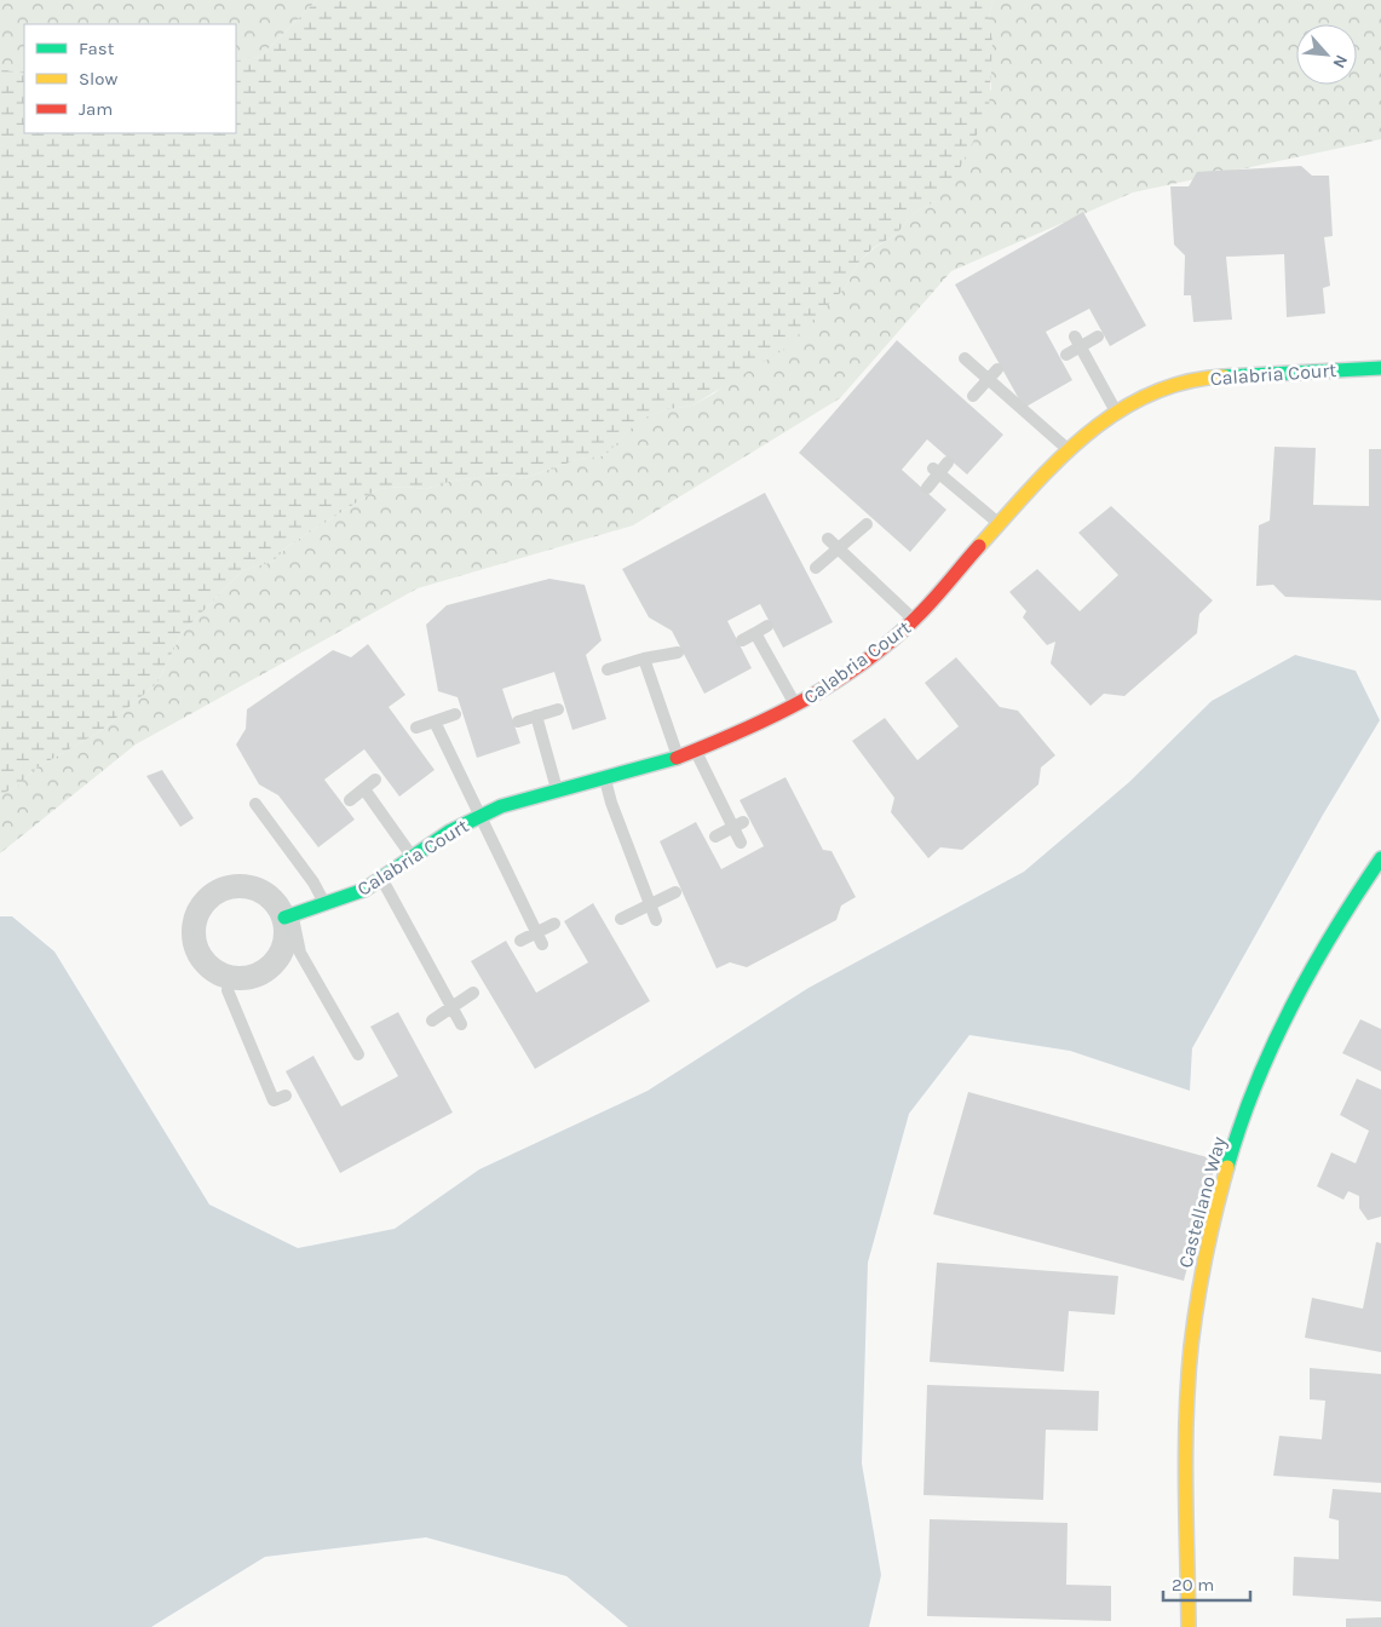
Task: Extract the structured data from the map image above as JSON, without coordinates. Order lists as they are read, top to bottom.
{
  "streets": {
    "street": ["Calabria Court", "Castellano Way"]
  },
  "legend": ["Fast", "Slow", "Jam"],
  "scale_bar": "20 m",
  "north": "bottom right"
}
